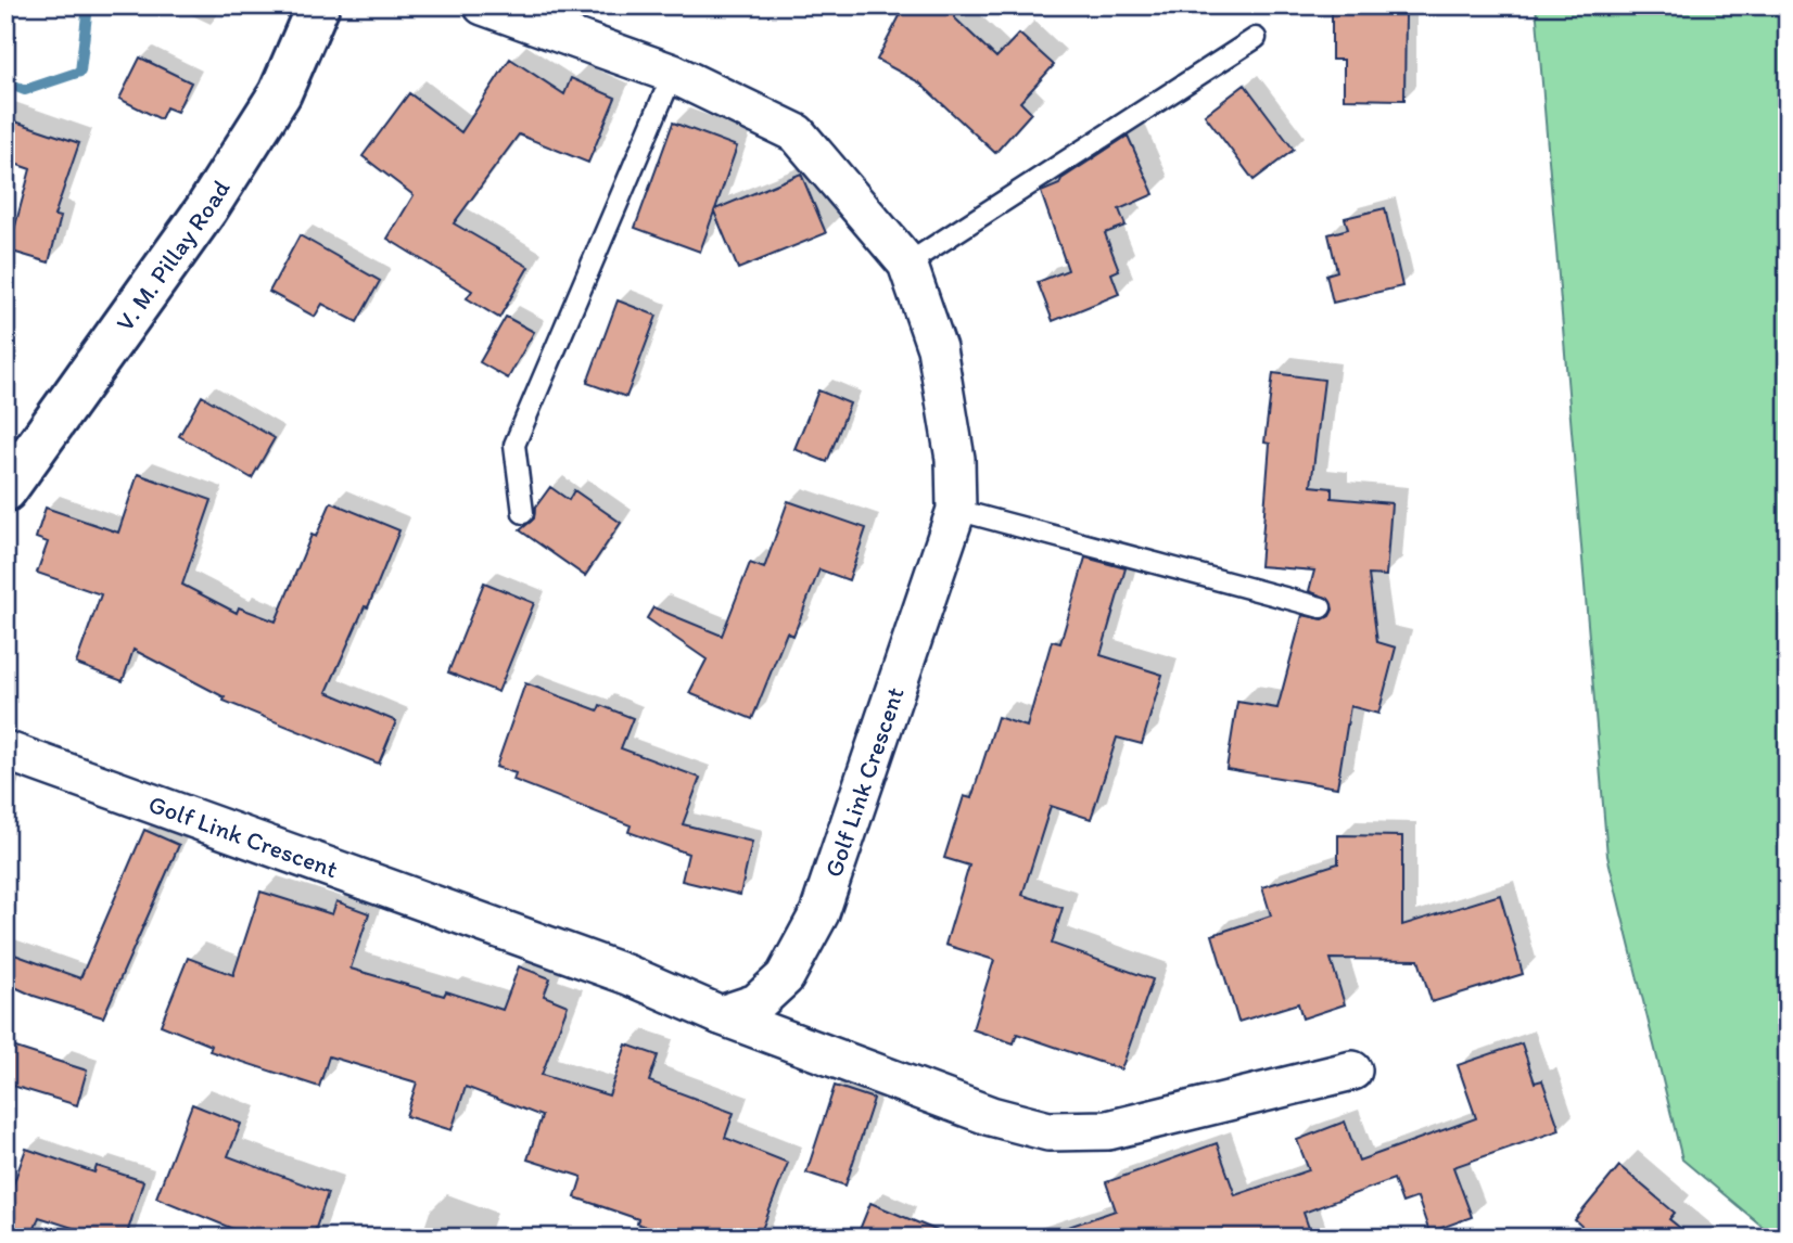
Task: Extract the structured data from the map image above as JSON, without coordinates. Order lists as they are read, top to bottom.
{
  "streets": {
    "main road": ["V. M. Pillay Road"],
    "street": ["Golf Link Crescent"]
  }
}
